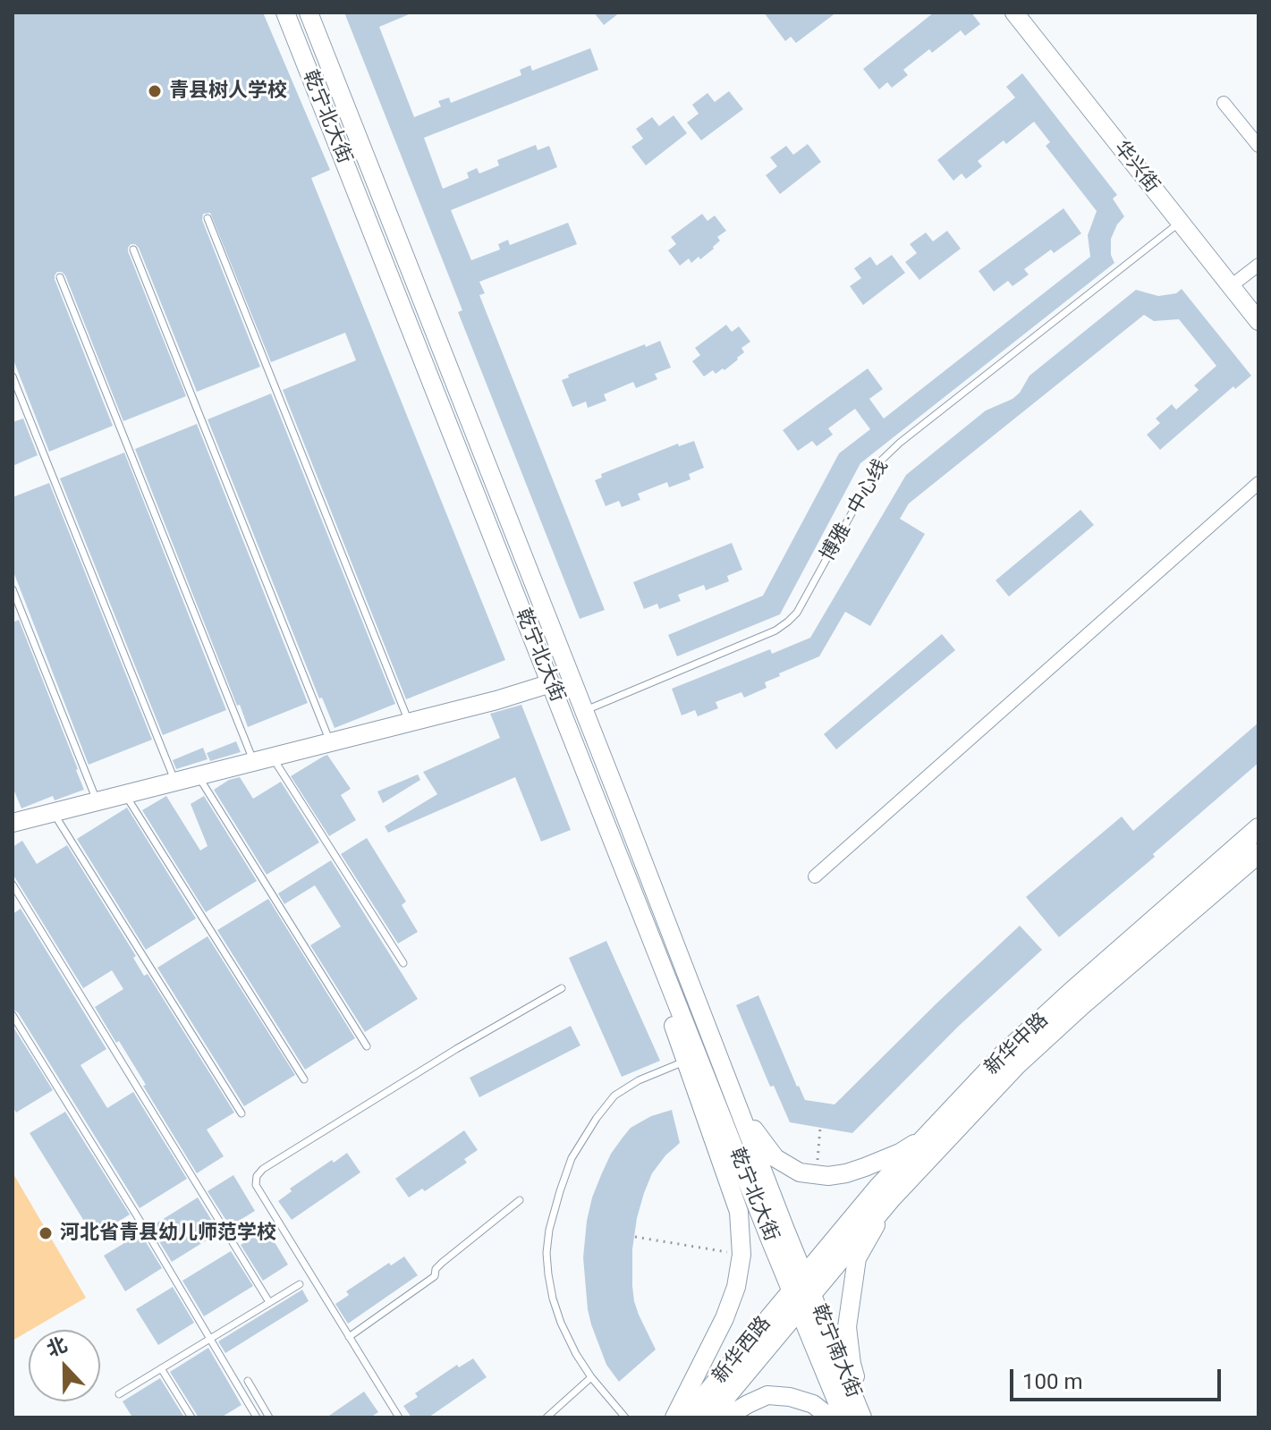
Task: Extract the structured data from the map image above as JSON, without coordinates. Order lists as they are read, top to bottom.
{
  "streets": {
    "main road": [
      "乾宁北大街",
      "华兴街",
      "新华中路",
      "新华西路",
      "乾宁南大街"
    ],
    "lane": ["博雅 · 中心线"]
  },
  "crossings": [
    ["乾宁北大街", "博雅 · 中心线"],
    ["乾宁北大街", "新华中路"],
    ["乾宁北大街", "新华西路"],
    ["乾宁北大街", "乾宁南大街"],
    ["华兴街", "博雅 · 中心线"],
    ["新华中路", "新华西路"],
    ["新华中路", "乾宁南大街"],
    ["新华西路", "乾宁南大街"]
  ],
  "places": ["青县树人学校", "河北省青县幼儿师范学校"],
  "scale_bar": "100 m",
  "north": "top"
}
